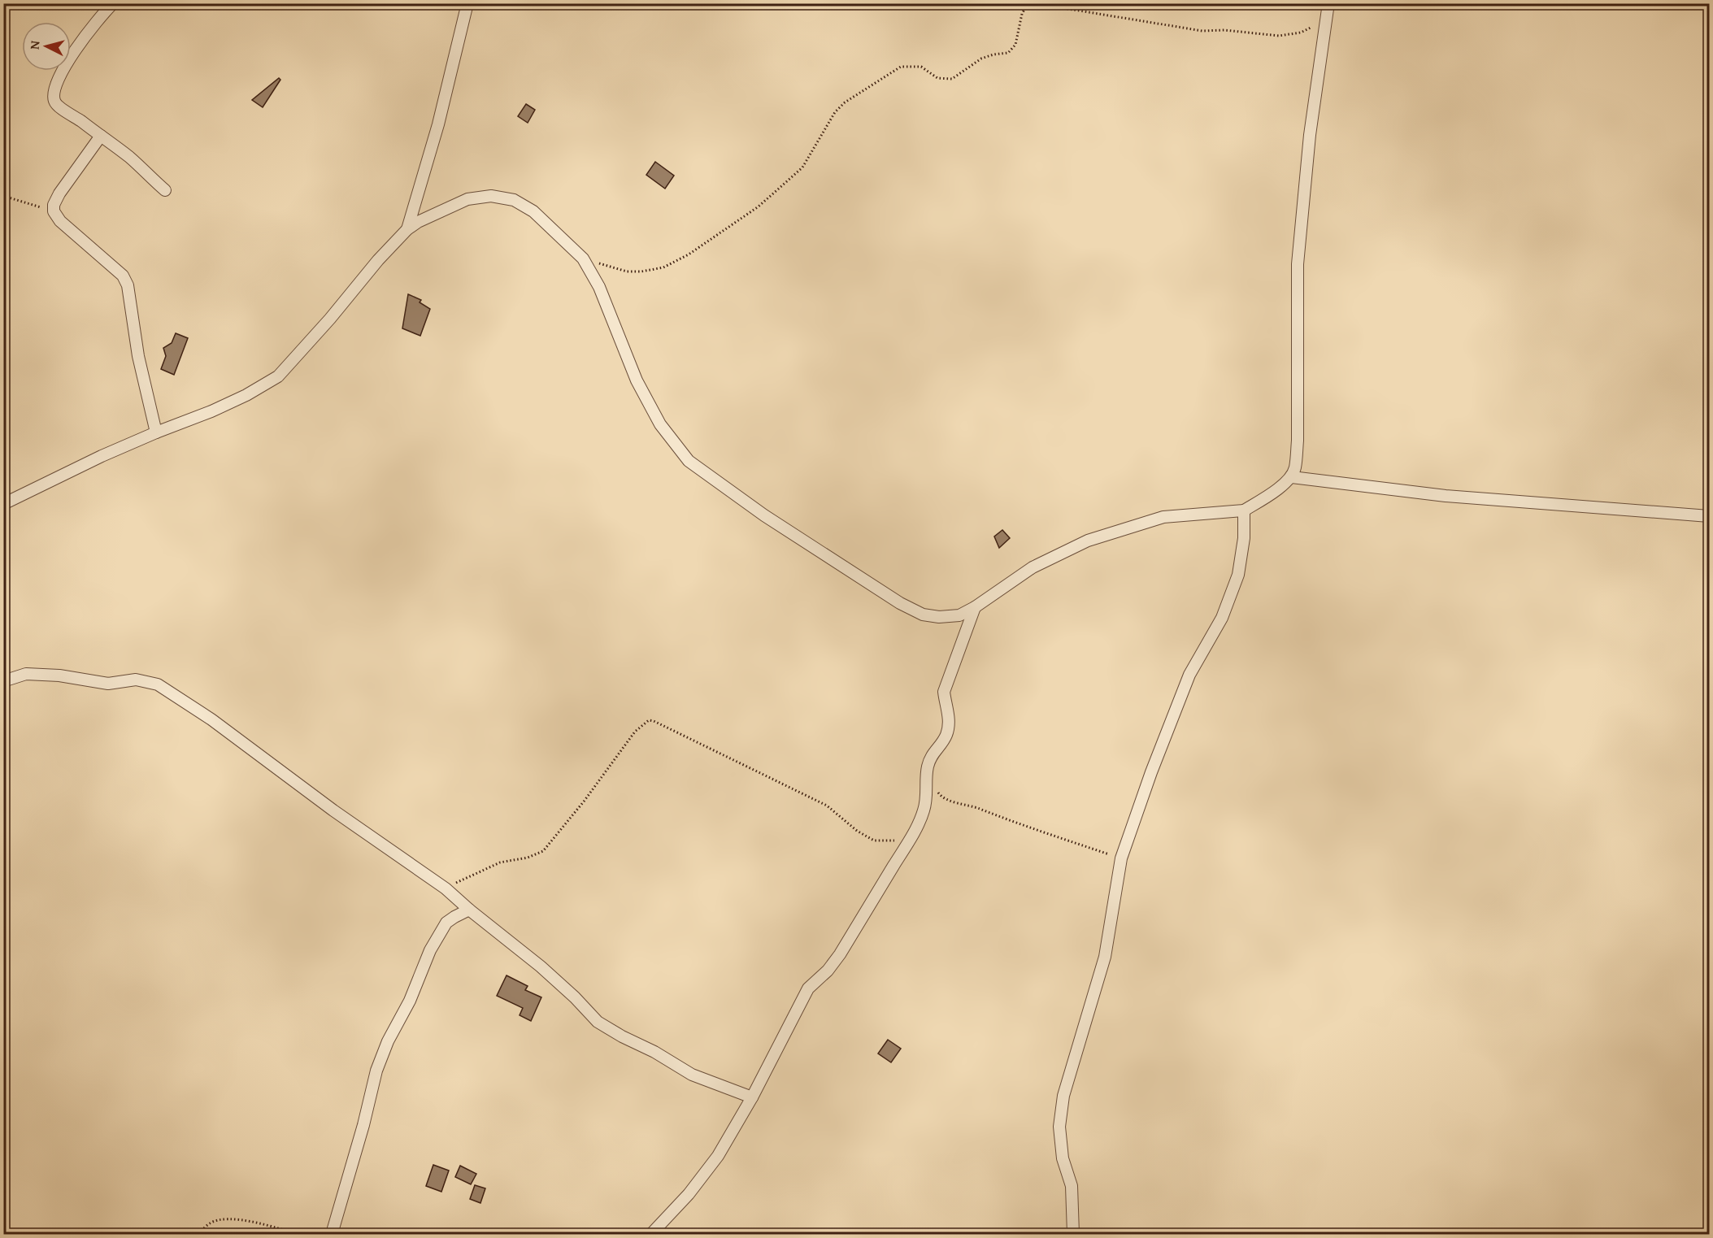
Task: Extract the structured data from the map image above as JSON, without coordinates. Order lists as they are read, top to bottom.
{
  "north": "left"
}
